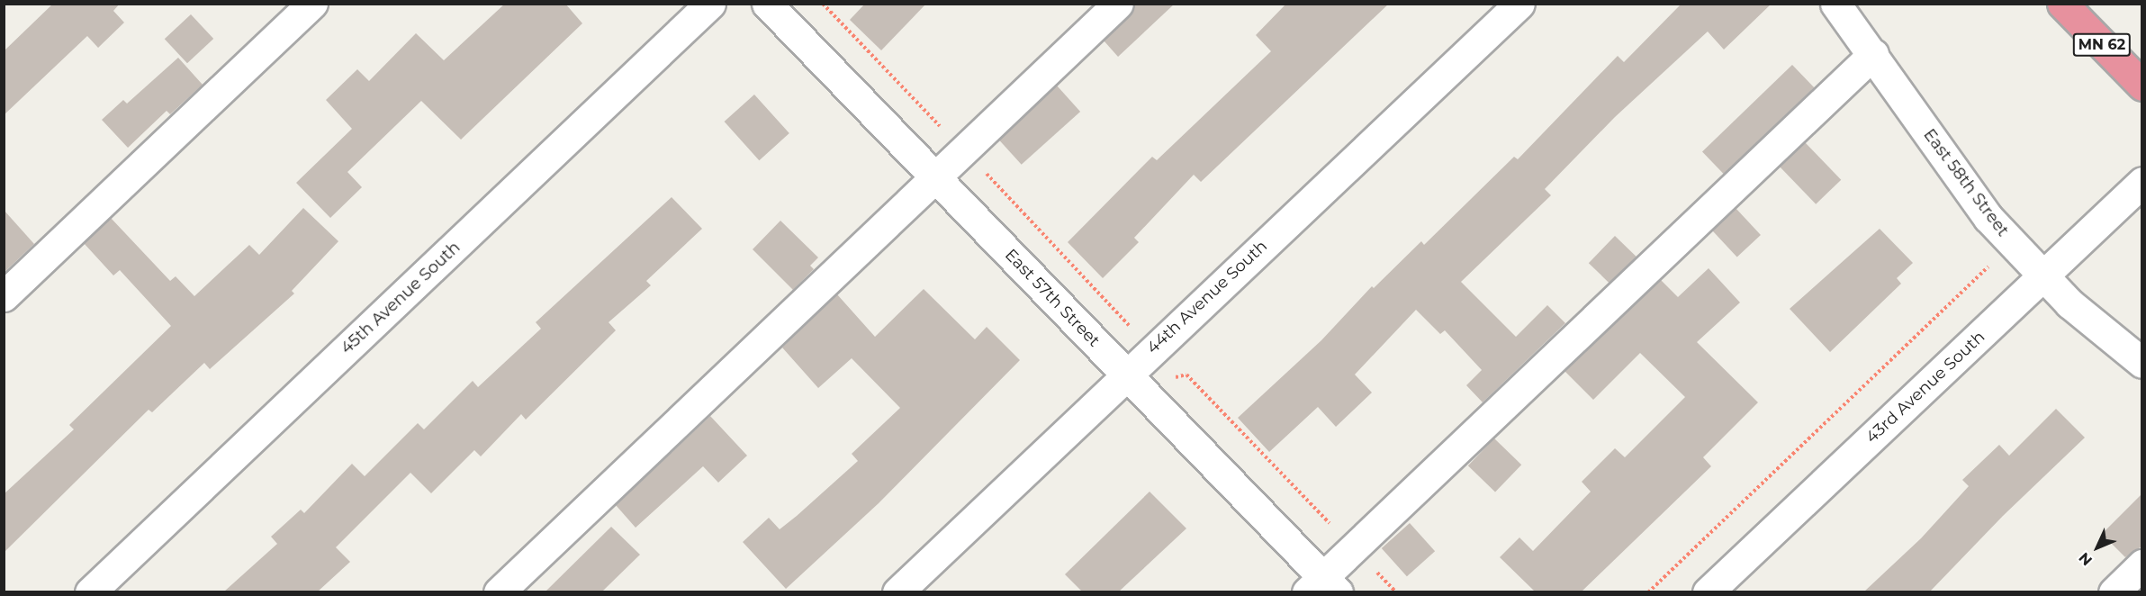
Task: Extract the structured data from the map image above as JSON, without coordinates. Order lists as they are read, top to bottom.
{
  "streets": {
    "highway": ["MN 62"],
    "street": [
      "East 58th Street",
      "44th Avenue South",
      "45th Avenue South",
      "East 57th Street",
      "43rd Avenue South"
    ]
  },
  "crossings": [
    ["East 58th Street", "43rd Avenue South"],
    ["44th Avenue South", "East 57th Street"]
  ],
  "north": "bottom left"
}
